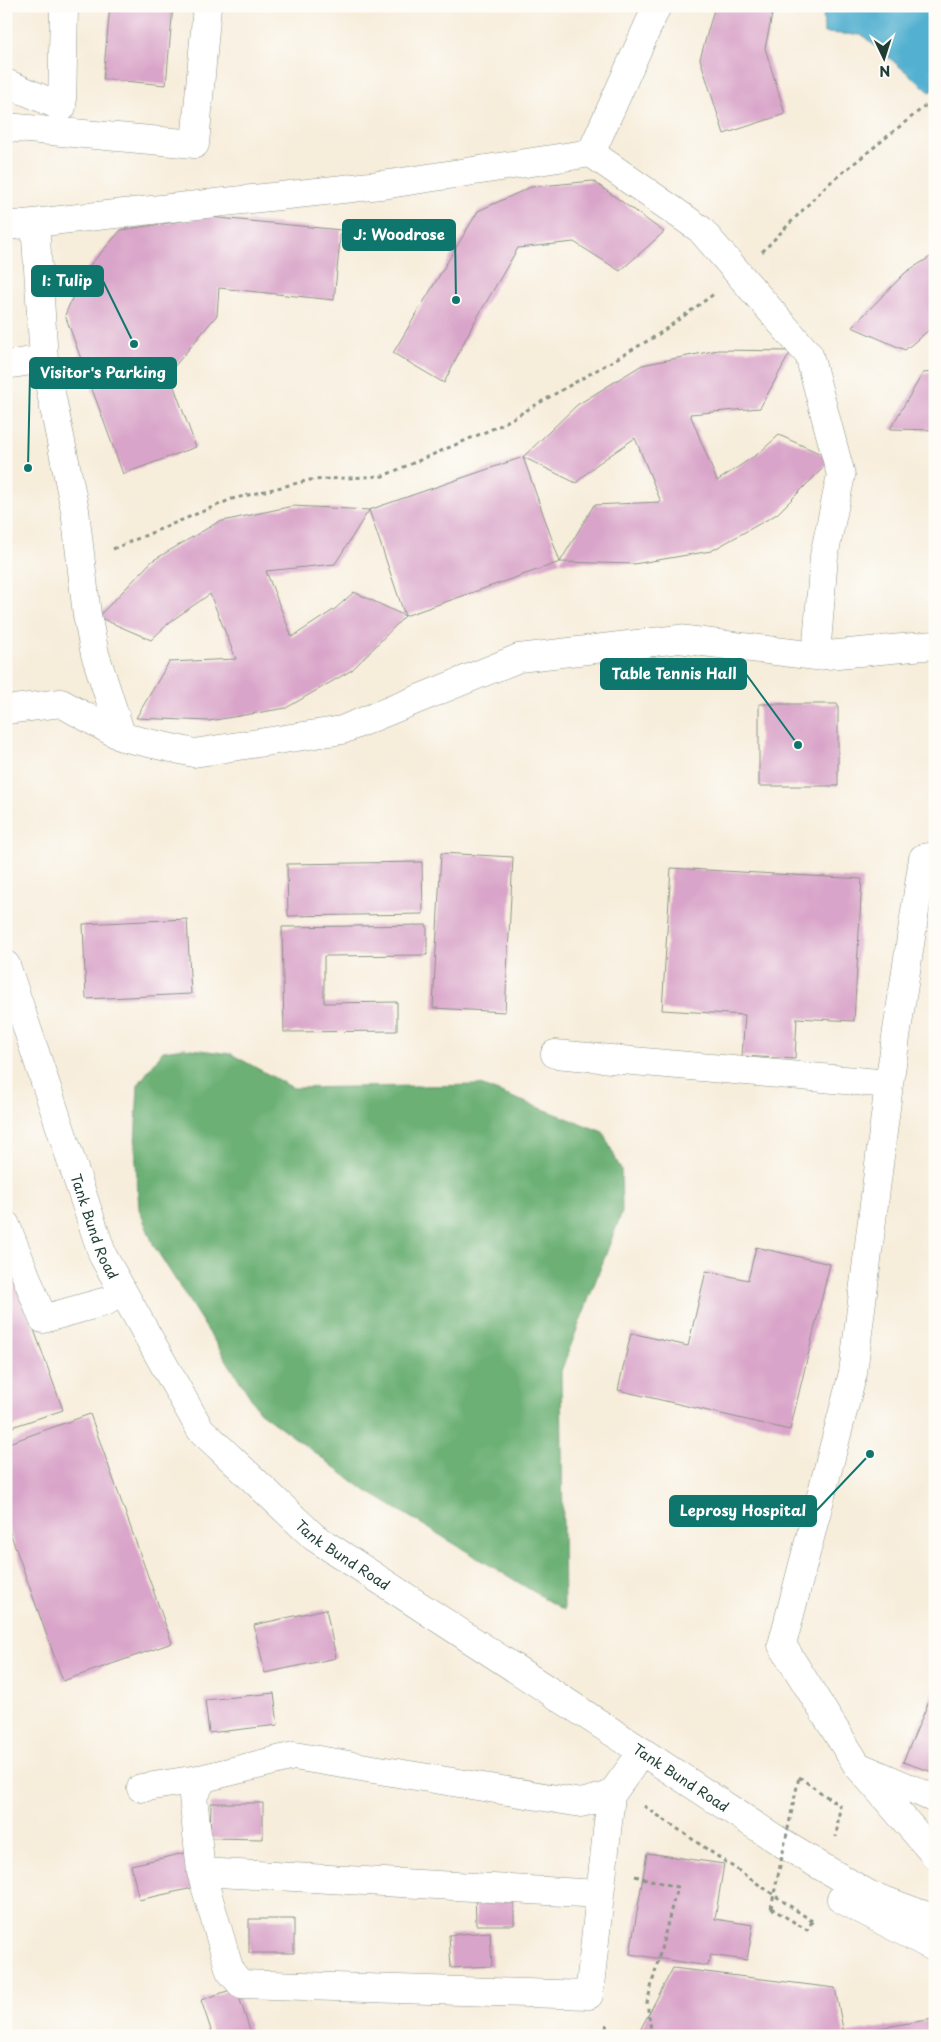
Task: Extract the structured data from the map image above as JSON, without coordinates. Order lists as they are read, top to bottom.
{
  "streets": {
    "street": ["Tank Bund Road"]
  },
  "places": [
    "J: Woodrose",
    "I: Tulip",
    "Visitor's Parking",
    "Table Tennis Hall",
    "Leprosy Hospital"
  ],
  "north": "bottom"
}
